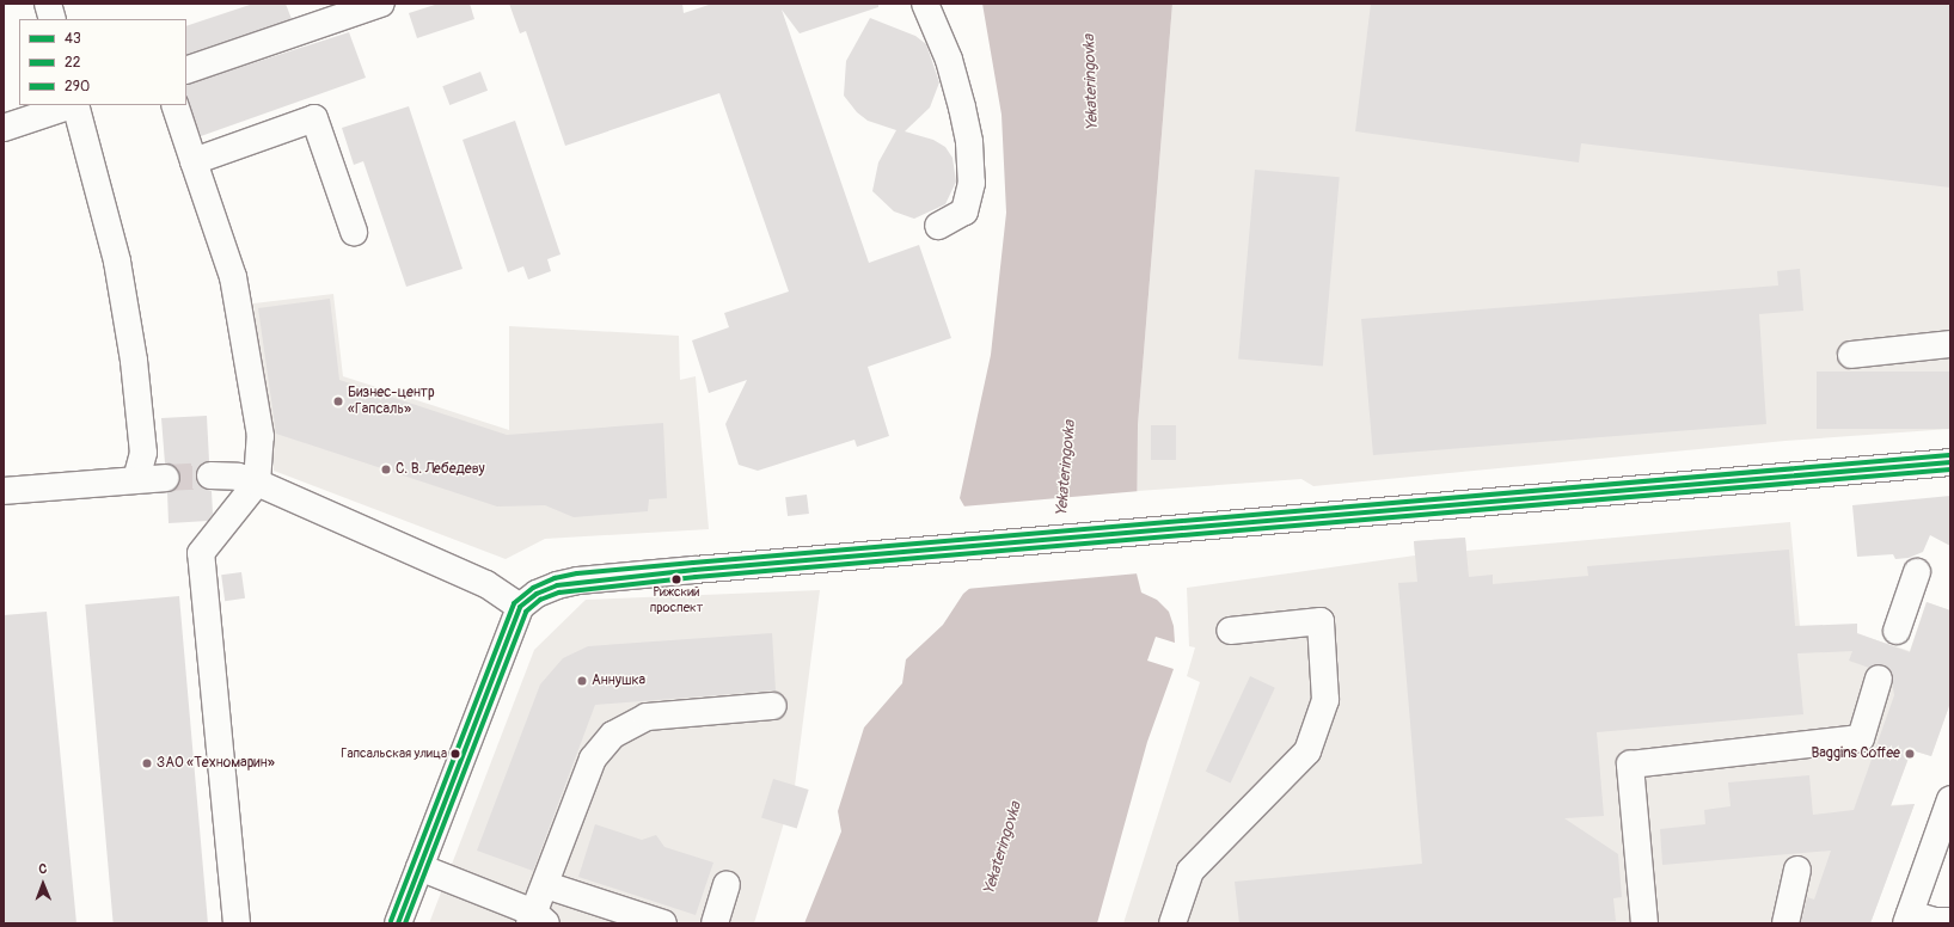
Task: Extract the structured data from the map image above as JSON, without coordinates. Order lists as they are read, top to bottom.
{
  "water": ["Yekateringovka"],
  "places": [
    "Бизнес-центр «Гапсаль»",
    "С. В. Лебедеву",
    "Рижский проспект",
    "Аннушка",
    "Гапсальская улица",
    "Baggins Coffee",
    "ЗАО «Техномарин»"
  ],
  "lines": ["transit line 290", "transit line 43", "transit line 22"],
  "legend": ["43", "22", "290"],
  "north": "top"
}
